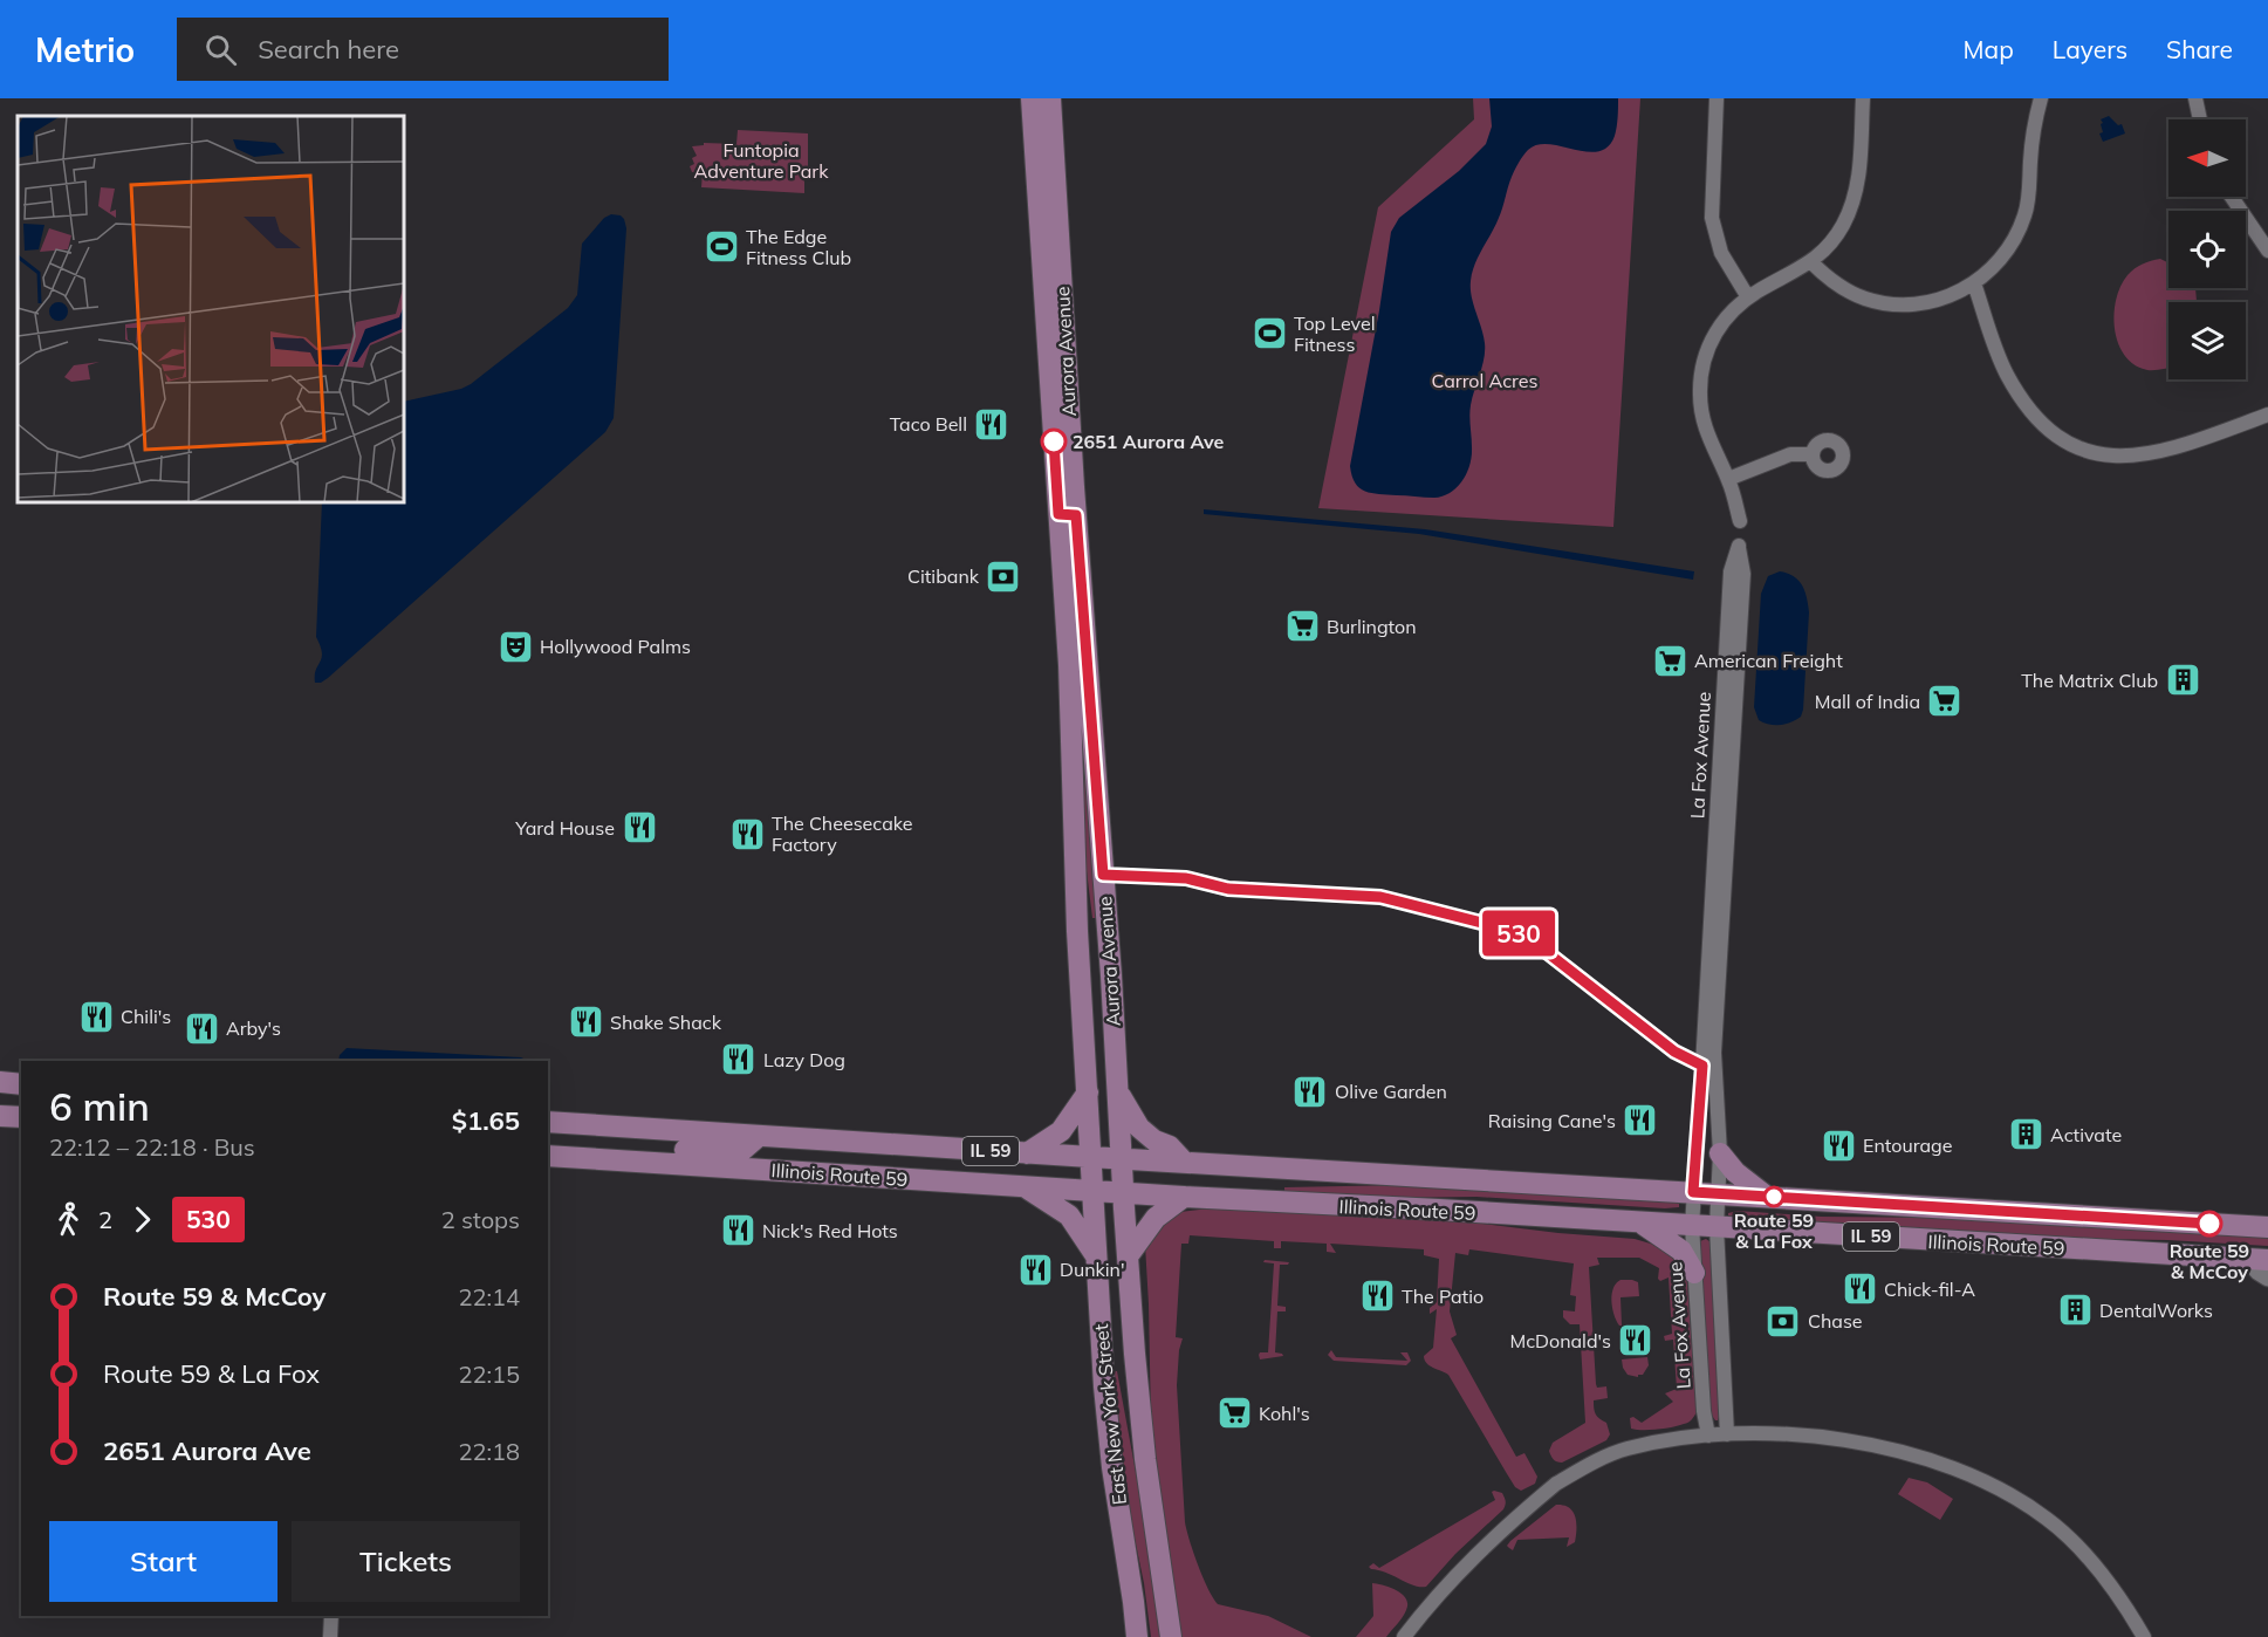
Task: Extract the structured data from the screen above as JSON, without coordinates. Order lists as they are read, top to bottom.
{
  "streets": {
    "main road": [
      "Aurora Avenue",
      "IL 59",
      "Illinois Route 59",
      "East New York Street"
    ],
    "street": ["La Fox Avenue"]
  },
  "crossings": [
    ["Aurora Avenue", "Illinois Route 59"],
    ["Aurora Avenue", "East New York Street"],
    ["La Fox Avenue", "Illinois Route 59"],
    ["IL 59", "Illinois Route 59"],
    ["Illinois Route 59", "East New York Street"]
  ],
  "parks": ["Funtopia Adventure Park", "Carrol Acres"],
  "places": {
    "sports": ["The Edge Fitness Club", "Top Level Fitness"],
    "restaurant": [
      "Taco Bell",
      "Yard House",
      "The Cheesecake Factory",
      "Chili's",
      "Shake Shack",
      "Arby's",
      "Lazy Dog",
      "Olive Garden",
      "Raising Cane's",
      "Entourage",
      "Nick's Red Hots",
      "Dunkin'",
      "Chick-fil-A",
      "The Patio",
      "McDonald's"
    ],
    "other": ["2651 Aurora Ave", "Route 59 & La Fox", "Route 59 & McCoy"],
    "bank": ["Citibank", "Chase"],
    "supermarket": [
      "Burlington",
      "American Freight",
      "Mall of India",
      "Kohl's"
    ],
    "theatre": ["Hollywood Palms"],
    "building": ["The Matrix Club", "Activate", "DentalWorks"]
  },
  "lines": ["bus line 530"],
  "north": "left",
  "page": {
    "header": "Metrio",
    "search": "Search here",
    "nav": ["Map", "Layers", "Share"],
    "on_map": "530",
    "heading": ["6 min", "22:12 – 22:18 · Bus", "$1.65"],
    "legs": ["2", "530", "2 stops"],
    "list": [
      {
        "name": "Route 59 & McCoy",
        "value": "22:14"
      },
      {
        "name": "Route 59 & La Fox",
        "value": "22:15"
      },
      {
        "name": "2651 Aurora Ave",
        "value": "22:18"
      }
    ],
    "buttons": ["Start", "Tickets"]
  }
}
